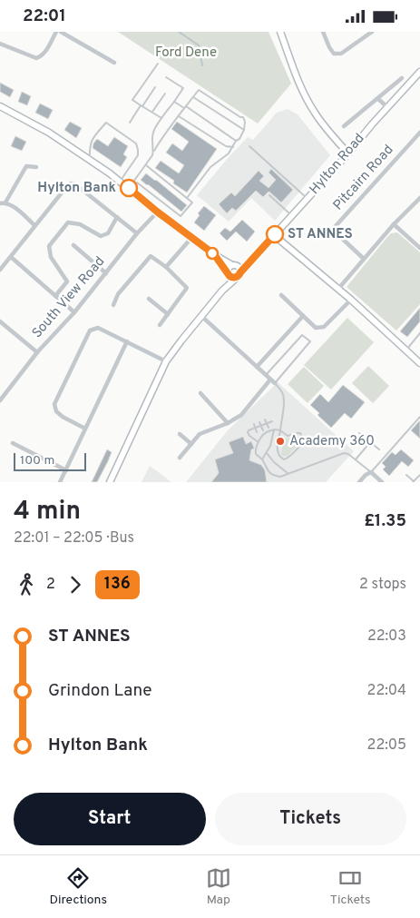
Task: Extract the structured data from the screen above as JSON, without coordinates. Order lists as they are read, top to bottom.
{
  "streets": {
    "street": ["Hylton Road", "Pitcairn Road", "South View Road"]
  },
  "parks": ["Ford Dene"],
  "places": ["Hylton Bank", "ST ANNES", "Academy 360"],
  "lines": ["bus line 136"],
  "scale_bar": "100 m",
  "page": {
    "status": "22:01",
    "scale": "100 m",
    "heading": ["4 min", "22:01 – 22:05 · Bus", "£1.35"],
    "legs": ["2", "136", "2 stops"],
    "list": [
      {
        "name": "ST ANNES",
        "value": "22:03"
      },
      {
        "name": "Grindon Lane",
        "value": "22:04"
      },
      {
        "name": "Hylton Bank",
        "value": "22:05"
      }
    ],
    "buttons": ["Start", "Tickets"],
    "tabs": ["Directions", "Map", "Tickets"]
  }
}
